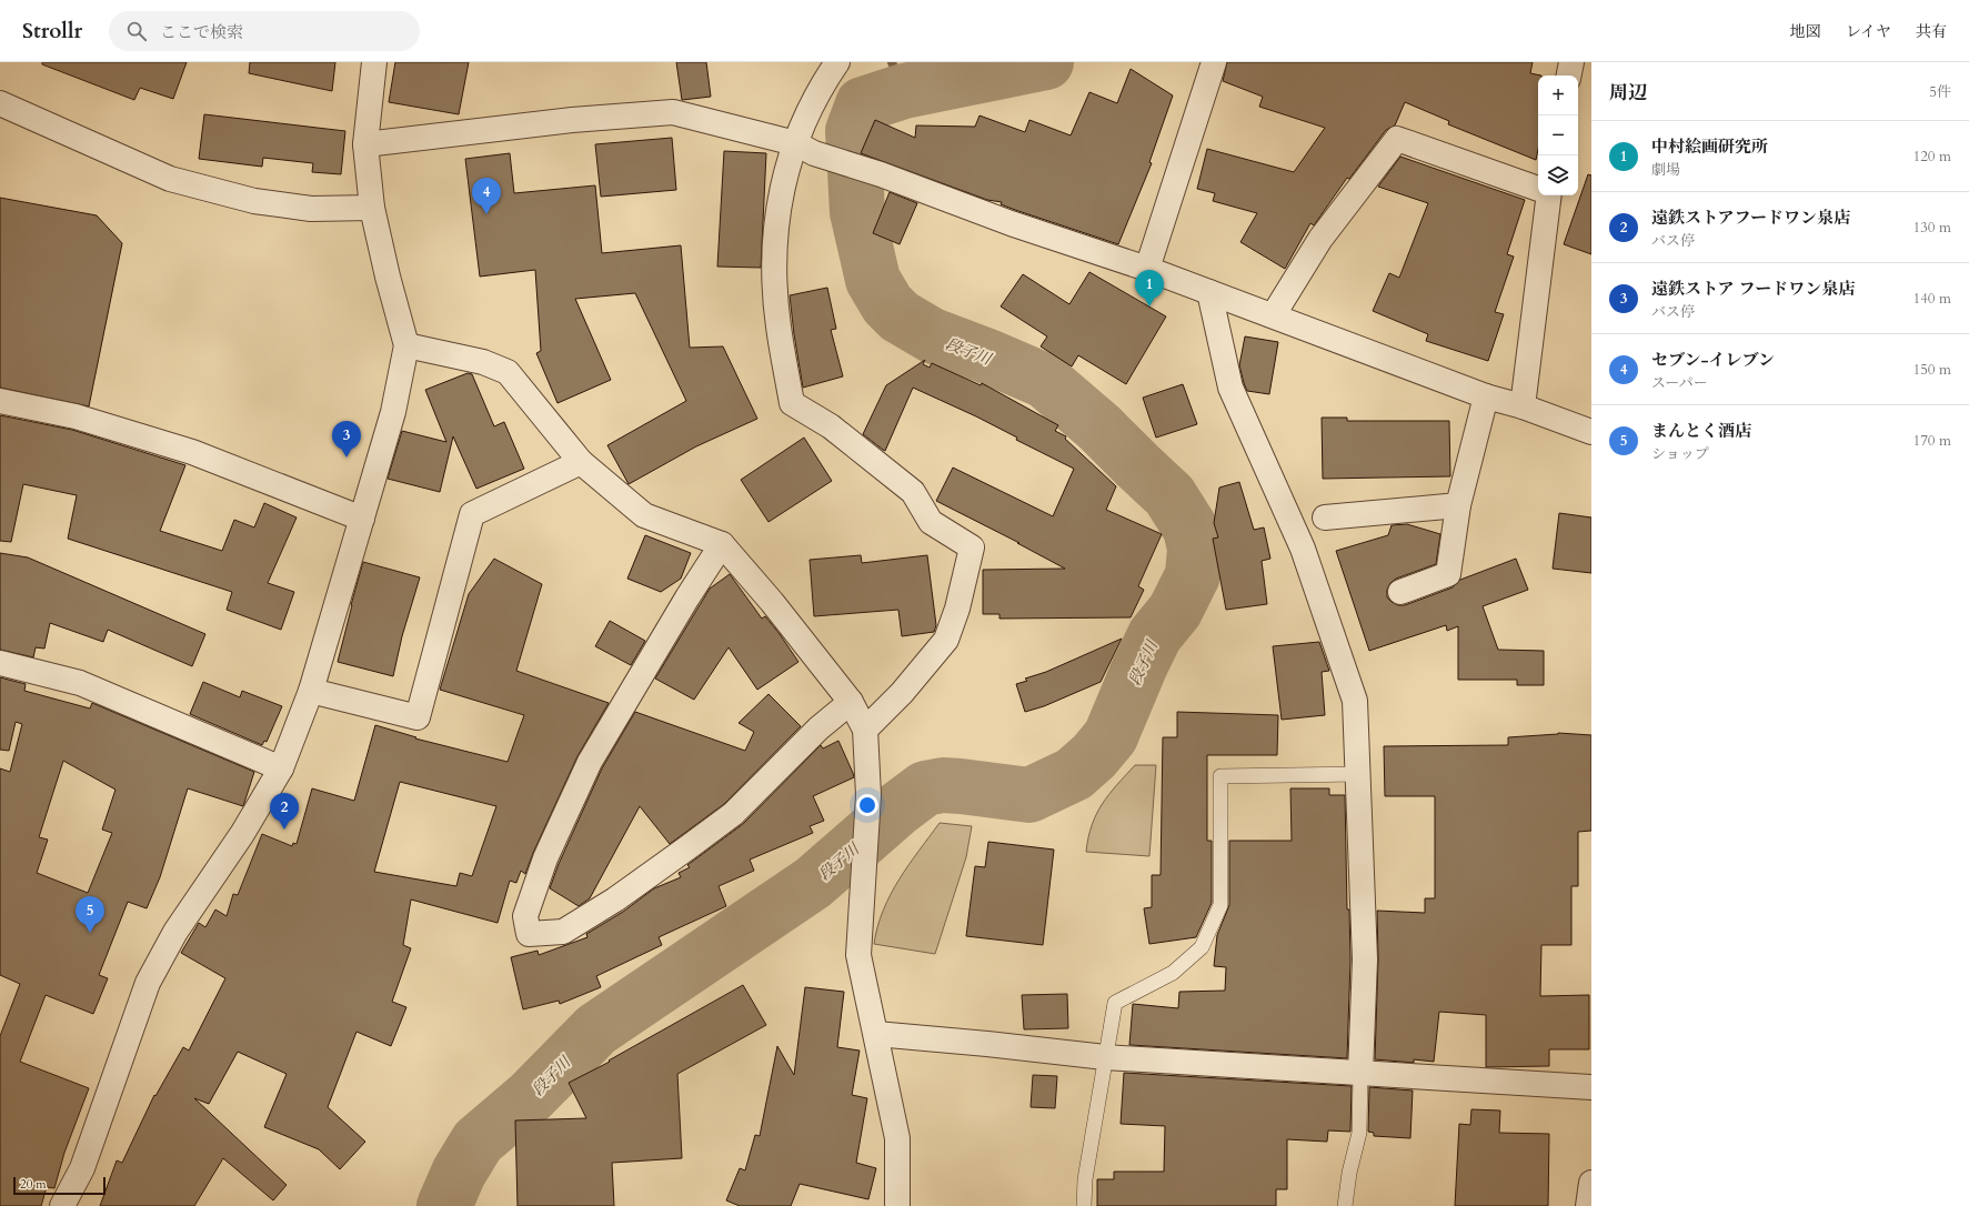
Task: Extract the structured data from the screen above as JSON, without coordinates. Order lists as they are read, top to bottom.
{
  "water": ["段子川"],
  "scale_bar": "20 m",
  "page": {
    "header": "Strollr",
    "search": "ここで検索",
    "nav": ["地図", "レイヤ", "共有"],
    "heading": ["周辺", "5件"],
    "map_buttons": ["+", "−"],
    "list": [
      {
        "mark": "1",
        "name": "中村絵画研究所",
        "note": "劇場",
        "value": "120 m"
      },
      {
        "mark": "2",
        "name": "遠鉄ストアフードワン泉店",
        "note": "バス停",
        "value": "130 m"
      },
      {
        "mark": "3",
        "name": "遠鉄ストア フードワン泉店",
        "note": "バス停",
        "value": "140 m"
      },
      {
        "mark": "4",
        "name": "セブン-イレブン",
        "note": "スーパー",
        "value": "150 m"
      },
      {
        "mark": "5",
        "name": "まんとく酒店",
        "note": "ショップ",
        "value": "170 m"
      }
    ],
    "pins": [
      "4",
      "1",
      "3",
      "2",
      "5"
    ],
    "scale": "20 m"
  }
}
